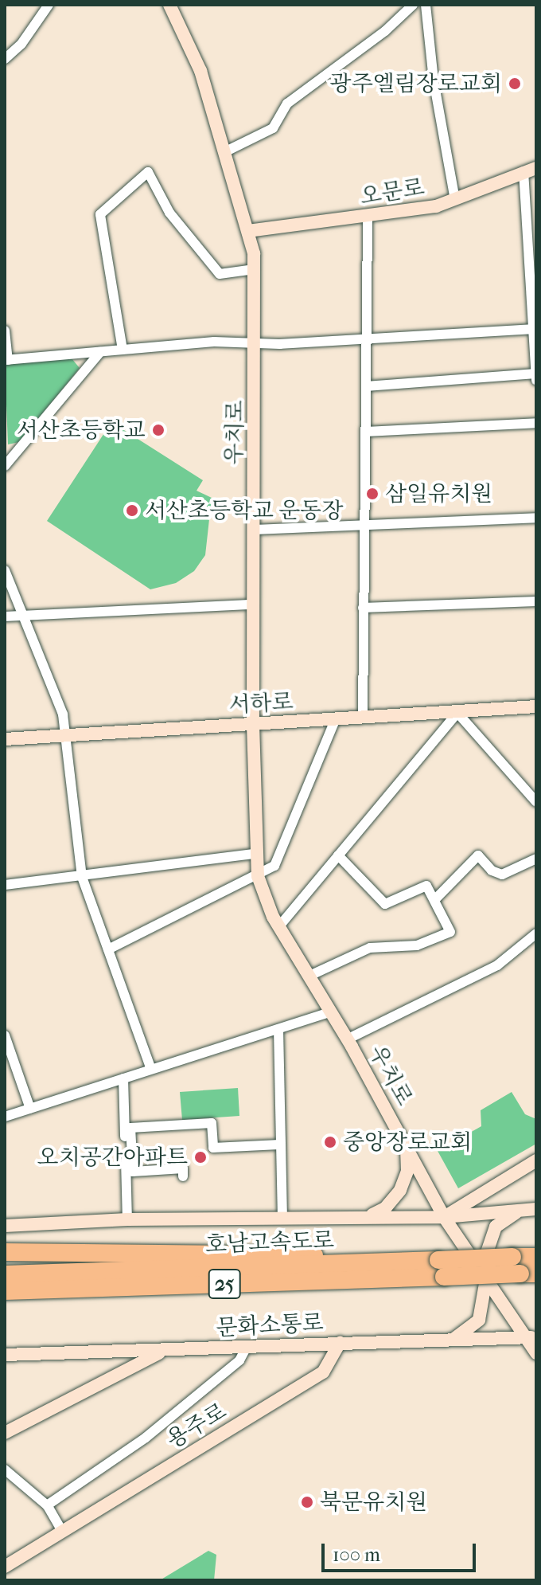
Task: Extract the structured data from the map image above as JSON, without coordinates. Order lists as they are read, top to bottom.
{
  "streets": {
    "highway": ["호남고속도로", "25"],
    "street": [
      "오문로",
      "우치로",
      "서하로",
      "문화소통로",
      "용주로"
    ]
  },
  "crossings": [
    ["오문로", "우치로"],
    ["우치로", "서하로"],
    ["우치로", "문화소통로"],
    ["문화소통로", "용주로"]
  ],
  "places": [
    "광주엘림장로교회",
    "서산초등학교",
    "삼일유치원",
    "서산초등학교 운동장",
    "중앙장로교회",
    "오치공간아파트",
    "북문유치원"
  ],
  "scale_bar": "100 m"
}
